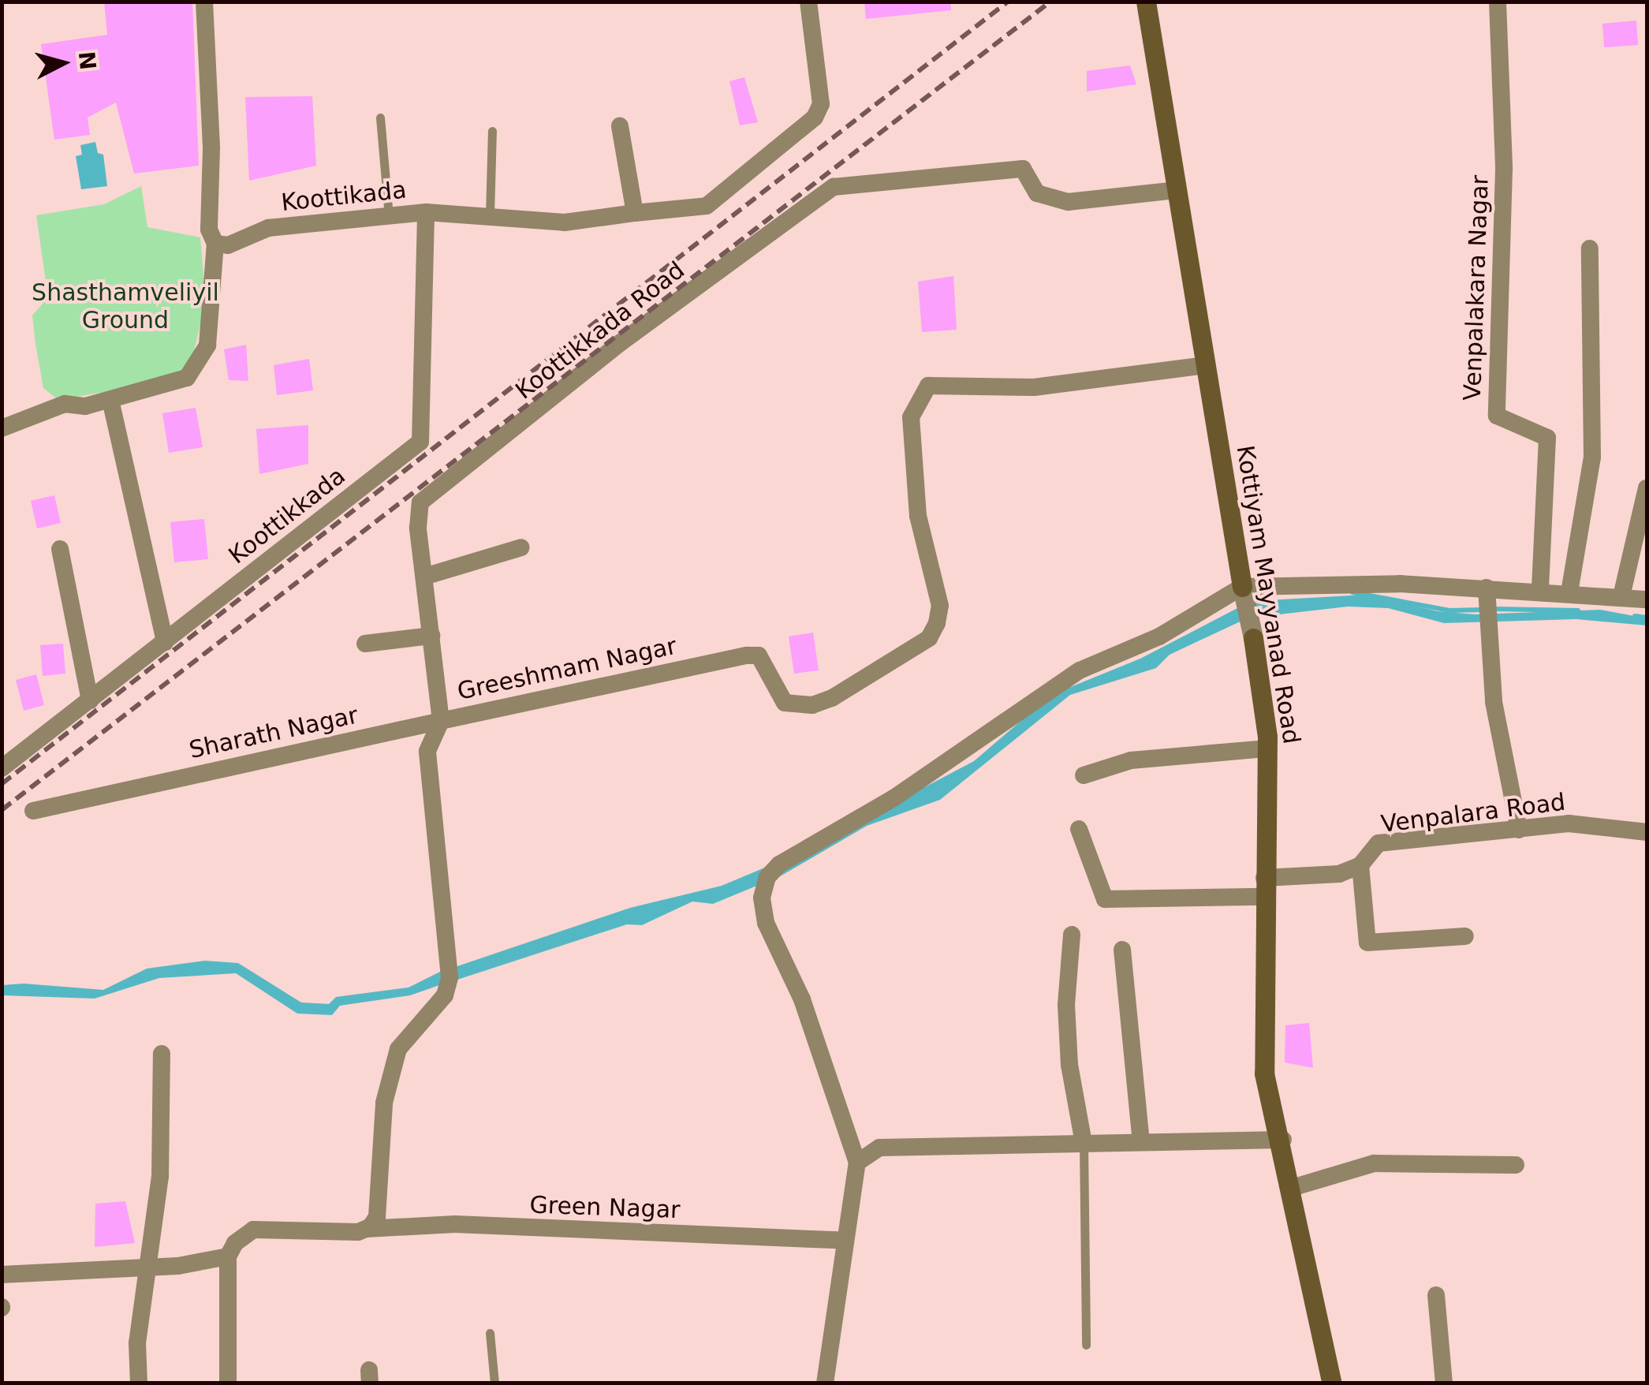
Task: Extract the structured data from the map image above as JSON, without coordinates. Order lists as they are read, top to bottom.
{
  "streets": {
    "main road": ["Kottiyam Mayyanad Road"],
    "street": [
      "Koottikada",
      "Venpalakara Nagar",
      "Koottikkada Road",
      "Koottikkada",
      "Greeshmam Nagar",
      "Sharath Nagar",
      "Venpalara Road",
      "Green Nagar"
    ]
  },
  "crossings": [
    ["Koottikada", "Koottikkada"],
    ["Koottikkada Road", "Kottiyam Mayyanad Road"],
    ["Kottiyam Mayyanad Road", "Greeshmam Nagar"],
    ["Kottiyam Mayyanad Road", "Venpalara Road"],
    ["Greeshmam Nagar", "Sharath Nagar"],
    ["Greeshmam Nagar", "Green Nagar"]
  ],
  "parks": ["Shasthamveliyil Ground"],
  "north": "right"
}
